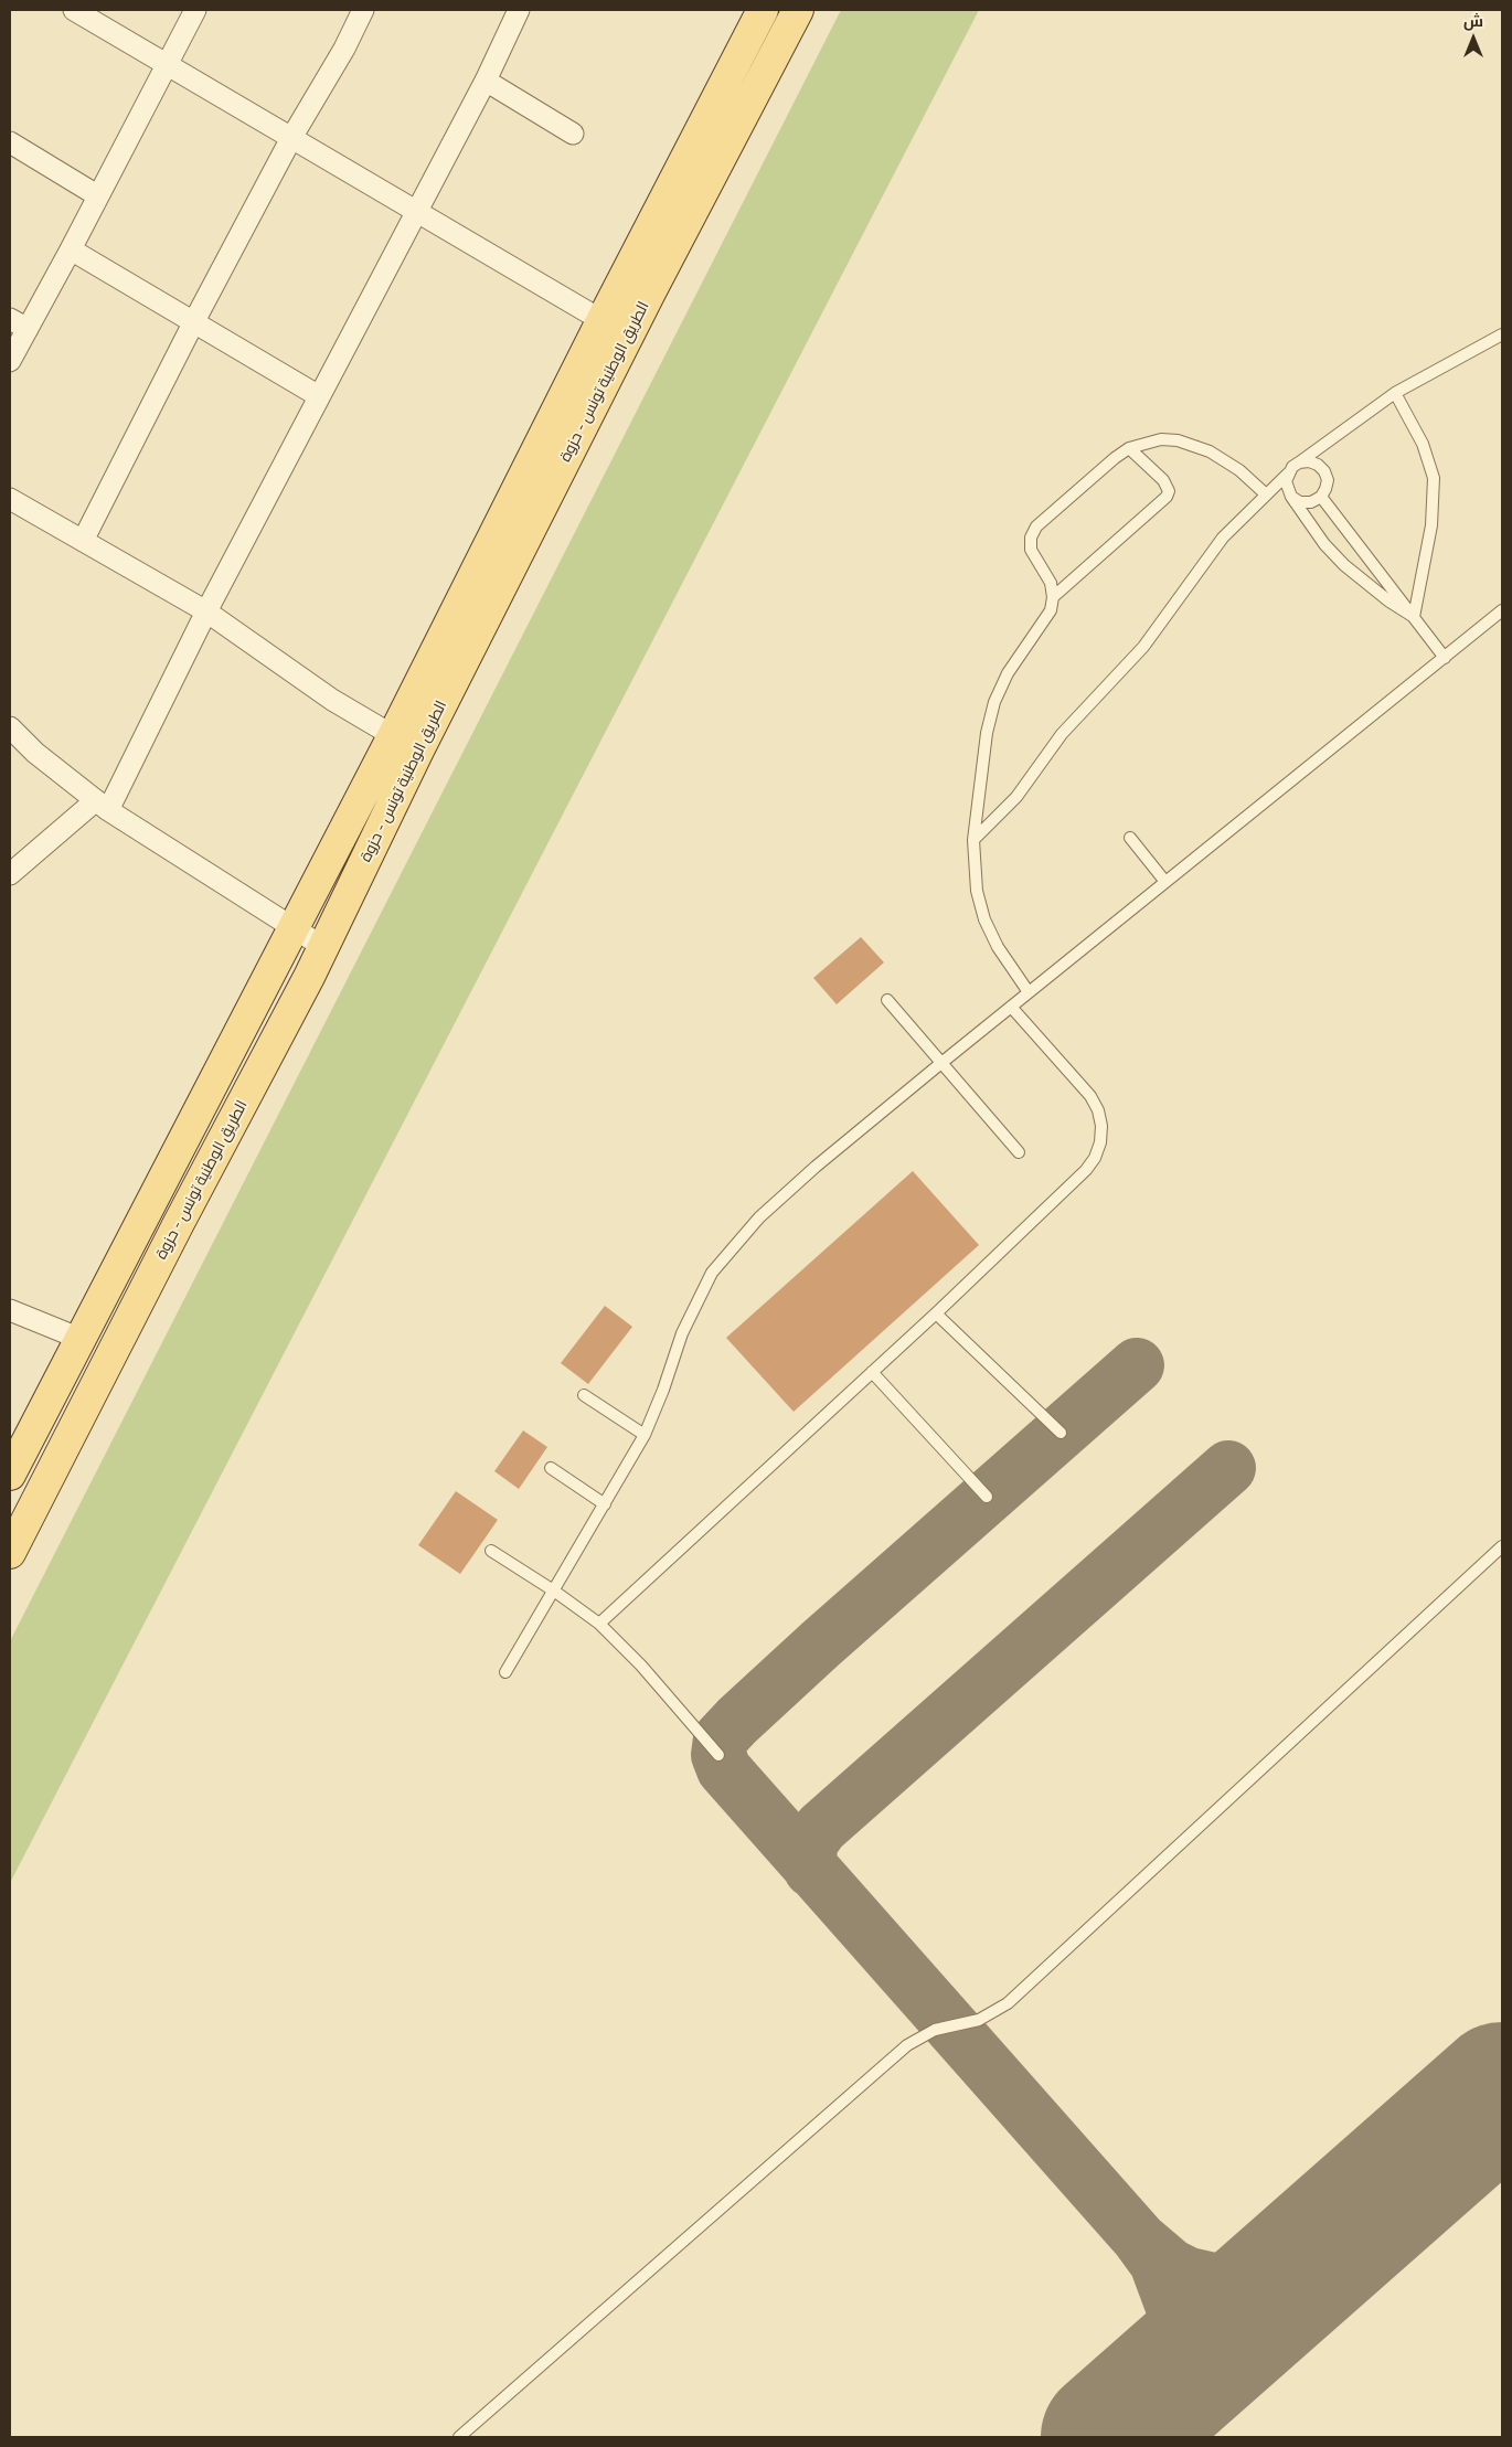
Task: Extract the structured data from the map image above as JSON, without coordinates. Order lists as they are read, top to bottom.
{
  "streets": {
    "main road": ["الطريق الوطنية تونس - حزوة"]
  },
  "north": "top"
}
